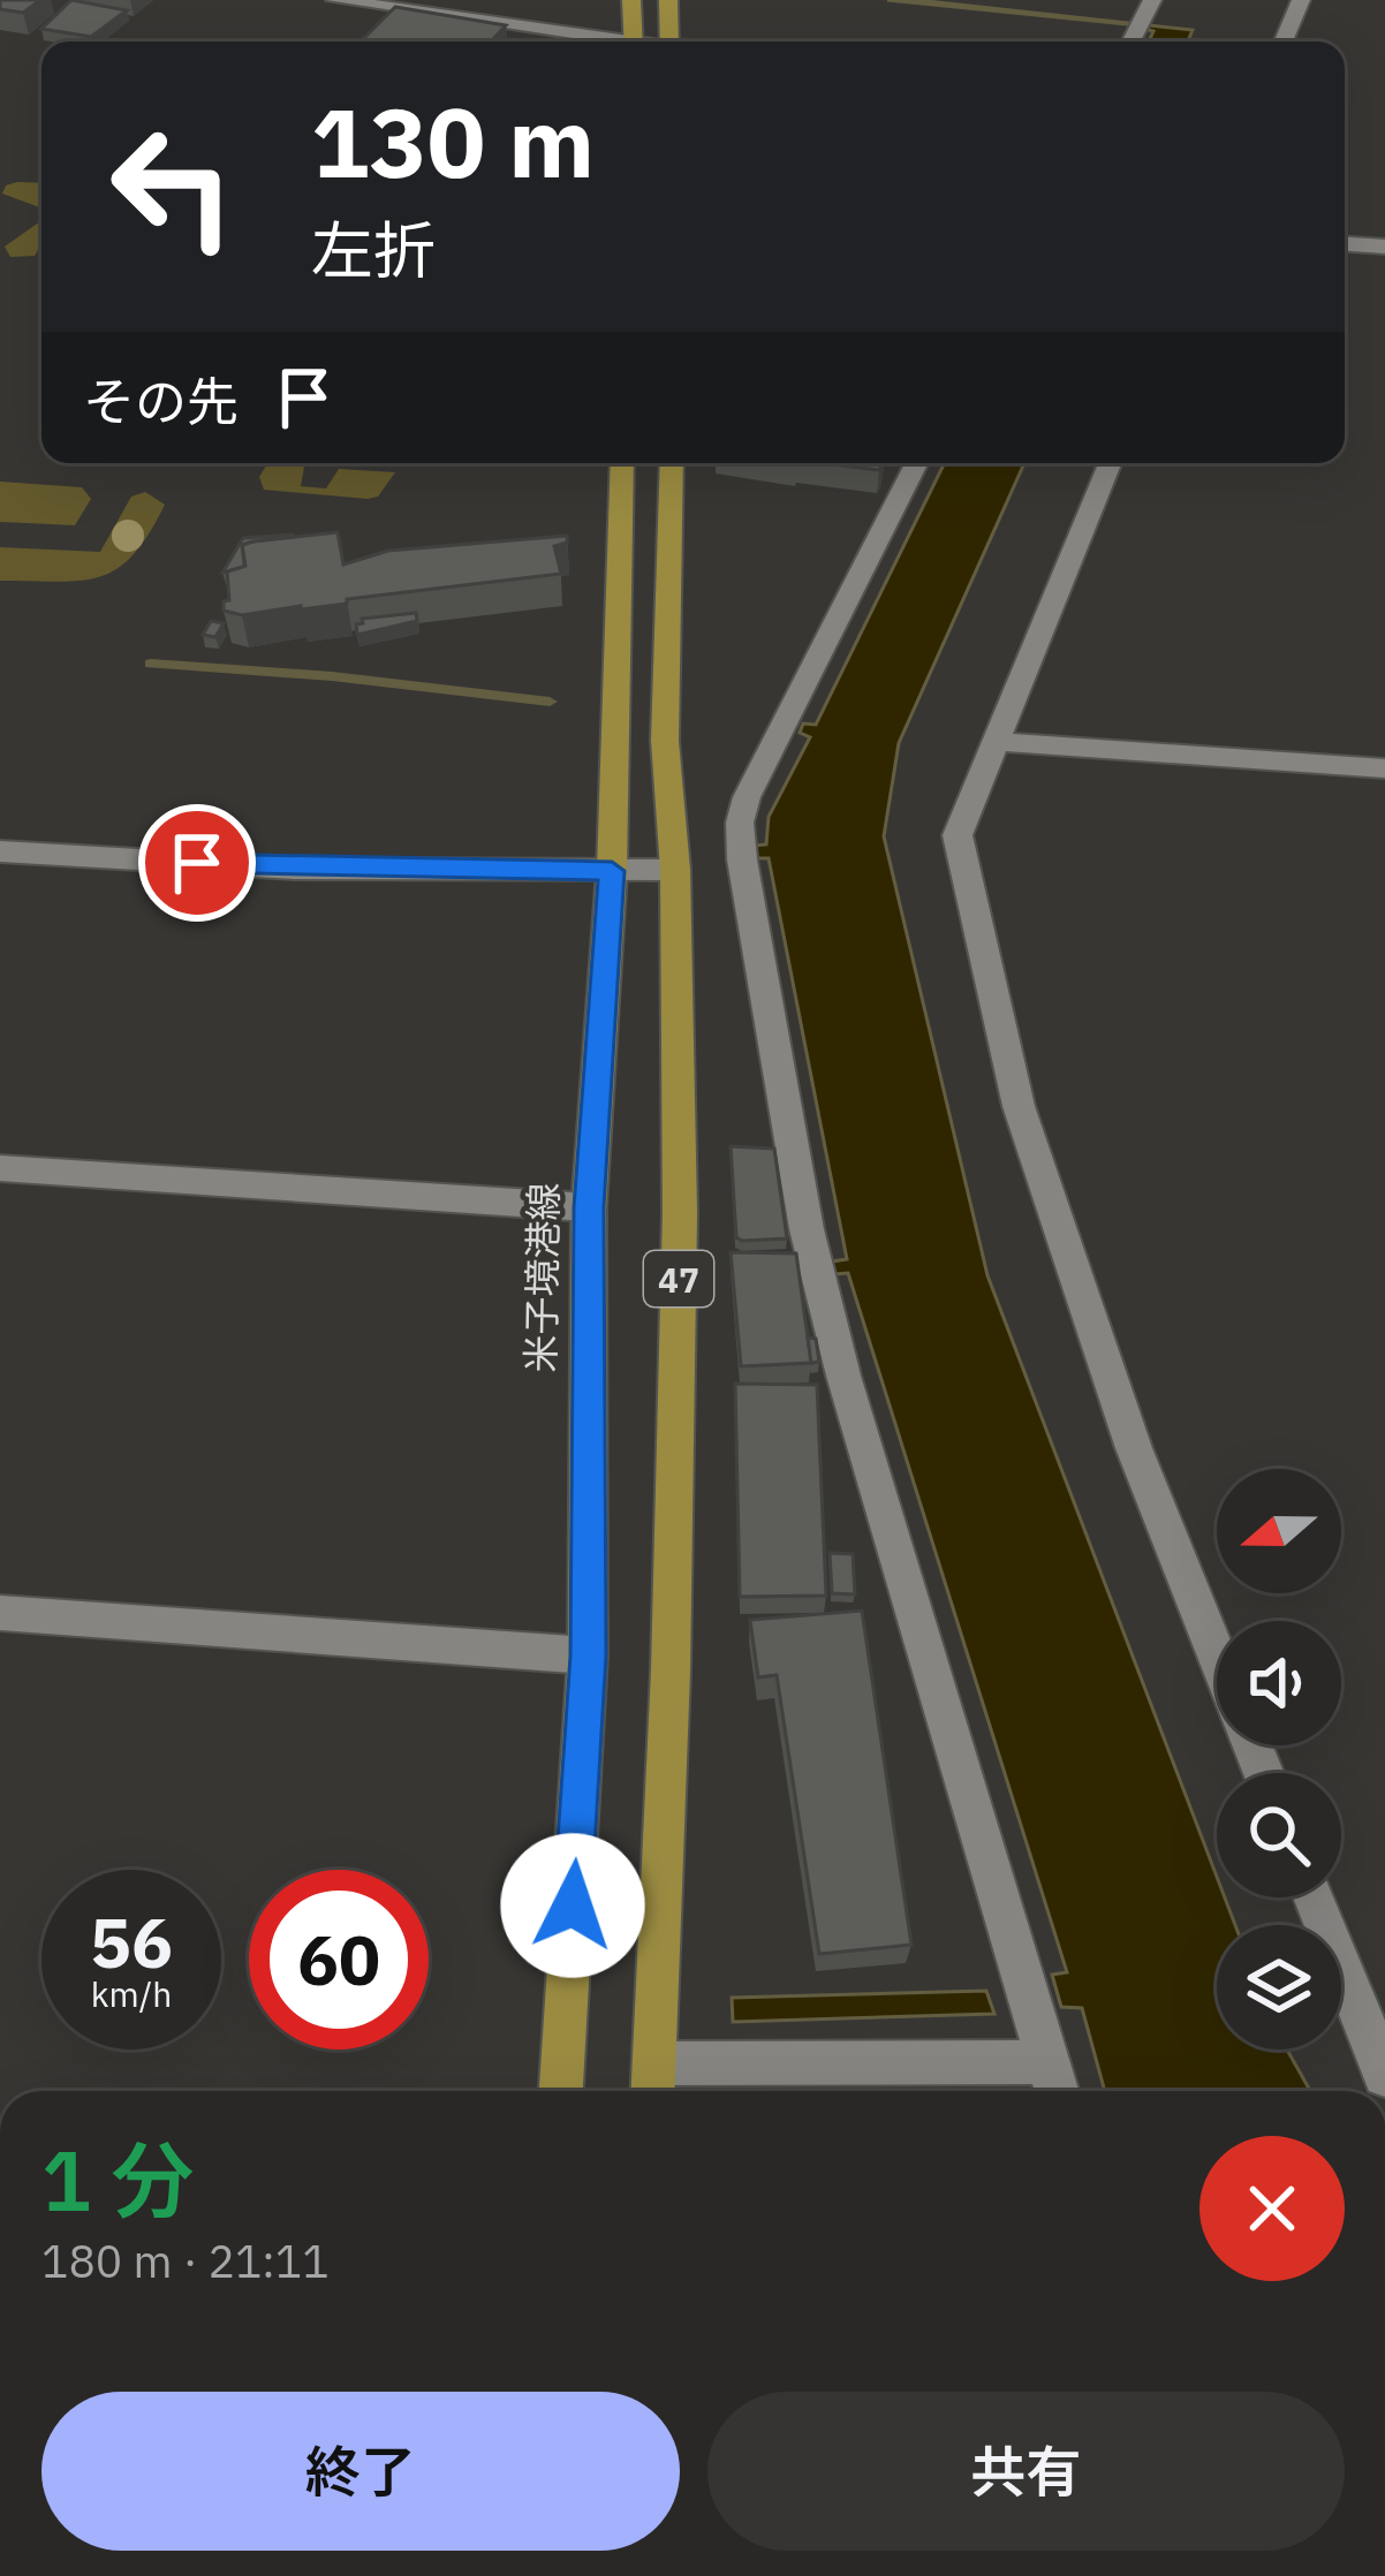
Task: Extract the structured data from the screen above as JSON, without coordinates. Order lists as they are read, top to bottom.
{
  "streets": {
    "main road": ["米子境港線", "47"]
  },
  "north": "left",
  "page": {
    "turn": ["130 m", "左折"],
    "then": "その先",
    "speed": "56 km/h",
    "limit": "60",
    "heading": ["1 分", "180 m · 21:11"],
    "buttons": ["終了", "共有"]
  }
}
